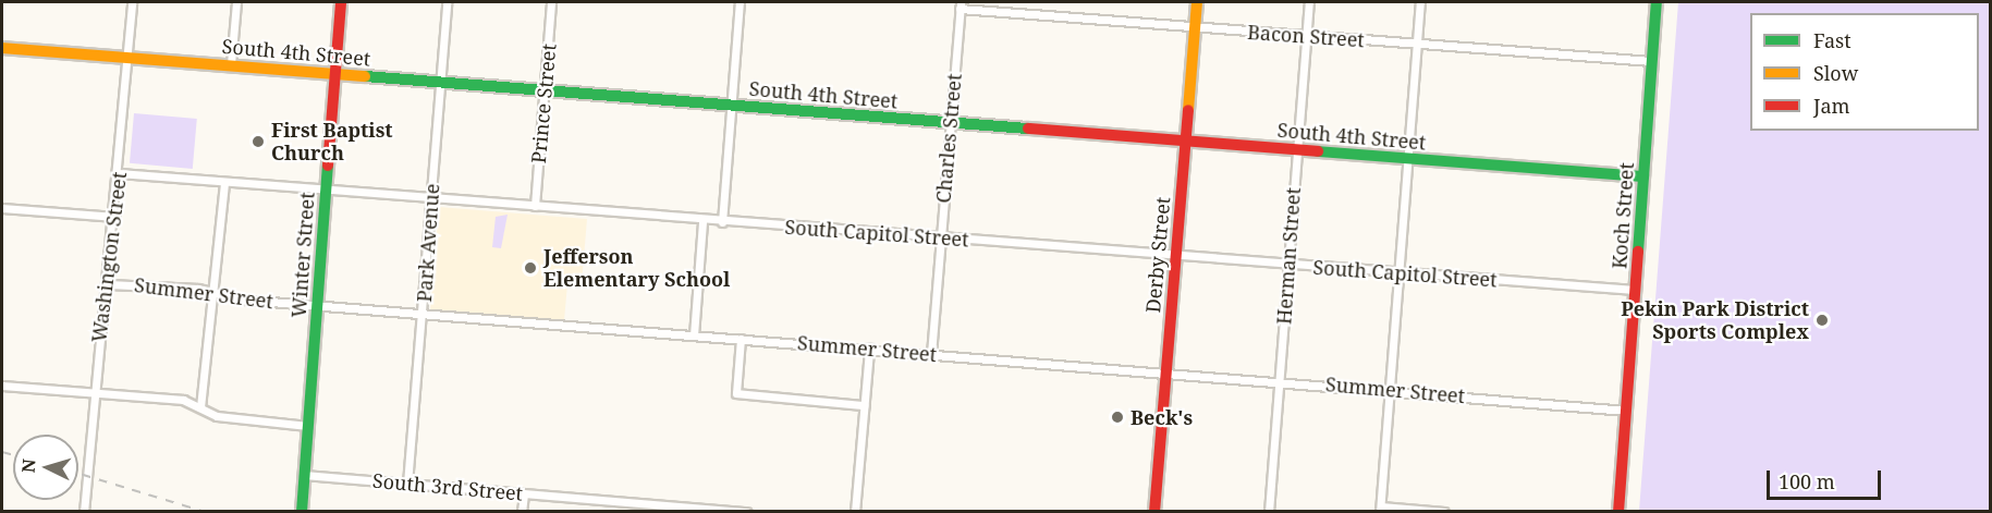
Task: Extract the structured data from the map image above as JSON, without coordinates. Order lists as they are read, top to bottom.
{
  "streets": {
    "street": [
      "Bacon Street",
      "South 4th Street",
      "Prince Street",
      "Charles Street",
      "Koch Street",
      "South Capitol Street",
      "Park Avenue",
      "Winter Street",
      "Derby Street",
      "Herman Street",
      "Washington Street",
      "Summer Street",
      "South 3rd Street"
    ]
  },
  "crossings": [
    ["Bacon Street", "Charles Street"],
    ["Bacon Street", "Koch Street"],
    ["Bacon Street", "Derby Street"],
    ["Bacon Street", "Herman Street"],
    ["South 4th Street", "Prince Street"],
    ["South 4th Street", "Charles Street"],
    ["South 4th Street", "Koch Street"],
    ["South 4th Street", "Park Avenue"],
    ["South 4th Street", "Winter Street"],
    ["South 4th Street", "Derby Street"],
    ["South 4th Street", "Herman Street"],
    ["South 4th Street", "Washington Street"],
    ["Prince Street", "South Capitol Street"],
    ["Charles Street", "South Capitol Street"],
    ["Charles Street", "Summer Street"],
    ["Koch Street", "South Capitol Street"],
    ["Koch Street", "Summer Street"],
    ["South Capitol Street", "Park Avenue"],
    ["South Capitol Street", "Winter Street"],
    ["South Capitol Street", "Derby Street"],
    ["South Capitol Street", "Herman Street"],
    ["South Capitol Street", "Washington Street"],
    ["Park Avenue", "Summer Street"],
    ["Park Avenue", "South 3rd Street"],
    ["Winter Street", "Summer Street"],
    ["Winter Street", "South 3rd Street"],
    ["Derby Street", "Summer Street"],
    ["Herman Street", "Summer Street"],
    ["Washington Street", "Summer Street"]
  ],
  "places": [
    "First Baptist Church",
    "Jefferson Elementary School",
    "Pekin Park District Sports Complex",
    "Beck's"
  ],
  "legend": ["Fast", "Slow", "Jam"],
  "scale_bar": "100 m",
  "north": "left"
}
